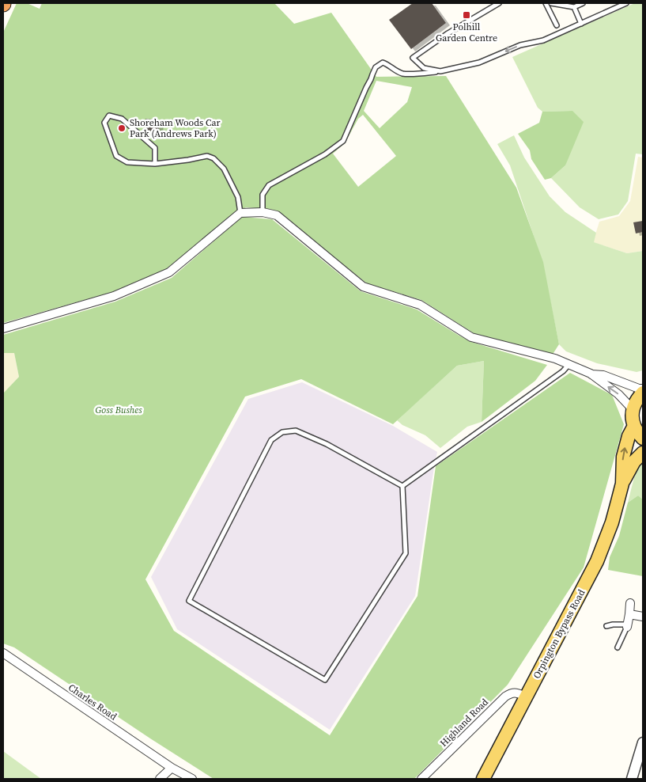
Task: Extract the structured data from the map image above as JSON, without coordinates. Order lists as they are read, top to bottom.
{
  "streets": {
    "main road": ["Orpington Bypass Road"],
    "street": ["Charles Road", "Highland Road"]
  },
  "crossings": [
    ["Orpington Bypass Road", "Highland Road"]
  ],
  "parks": ["Goss Bushes"],
  "places": {
    "transit": ["Polhill Garden Centre"],
    "other": ["Shoreham Woods Car Park (Andrews Park)"]
  }
}
